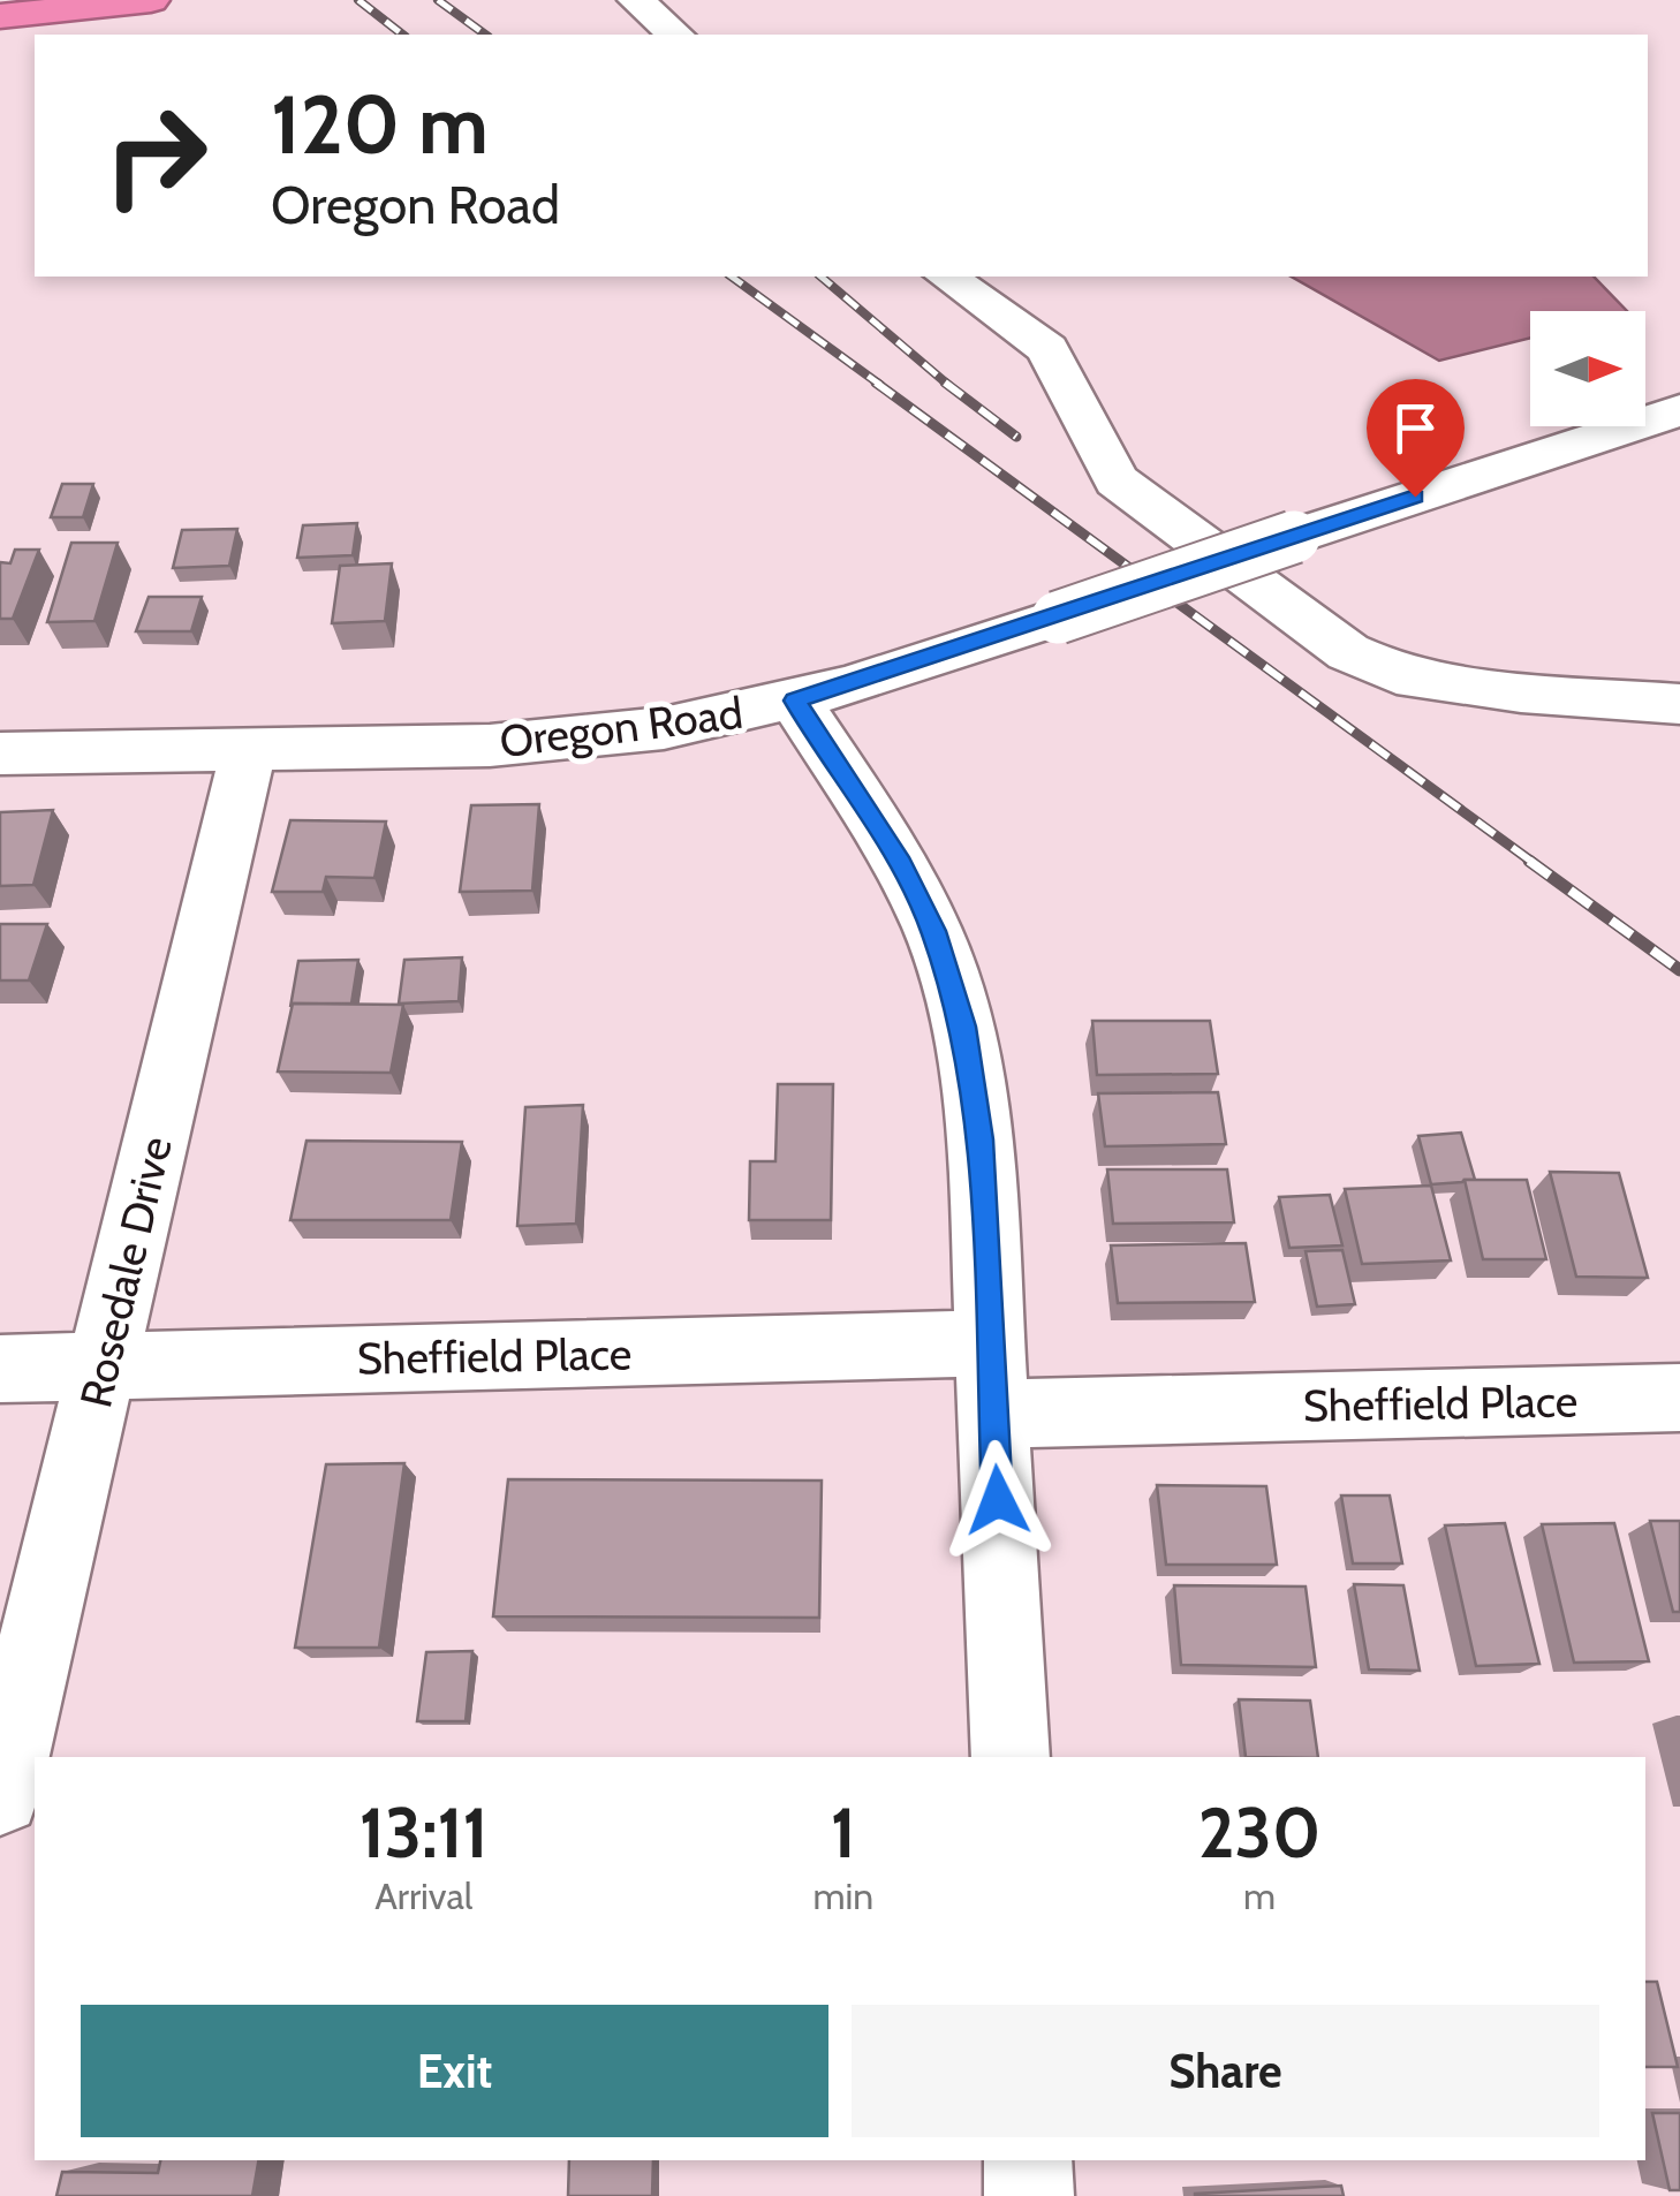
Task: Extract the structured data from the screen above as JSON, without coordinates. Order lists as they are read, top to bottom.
{
  "streets": {
    "street": ["Oregon Road", "Rosedale Drive", "Sheffield Place"]
  },
  "crossings": [
    ["Oregon Road", "Rosedale Drive"],
    ["Rosedale Drive", "Sheffield Place"]
  ],
  "north": "right",
  "page": {
    "turn": ["120 m", "Oregon Road"],
    "eta": [
      "13:11",
      "Arrival",
      "1",
      "min",
      "230",
      "m"
    ],
    "buttons": ["Exit", "Share"]
  }
}
